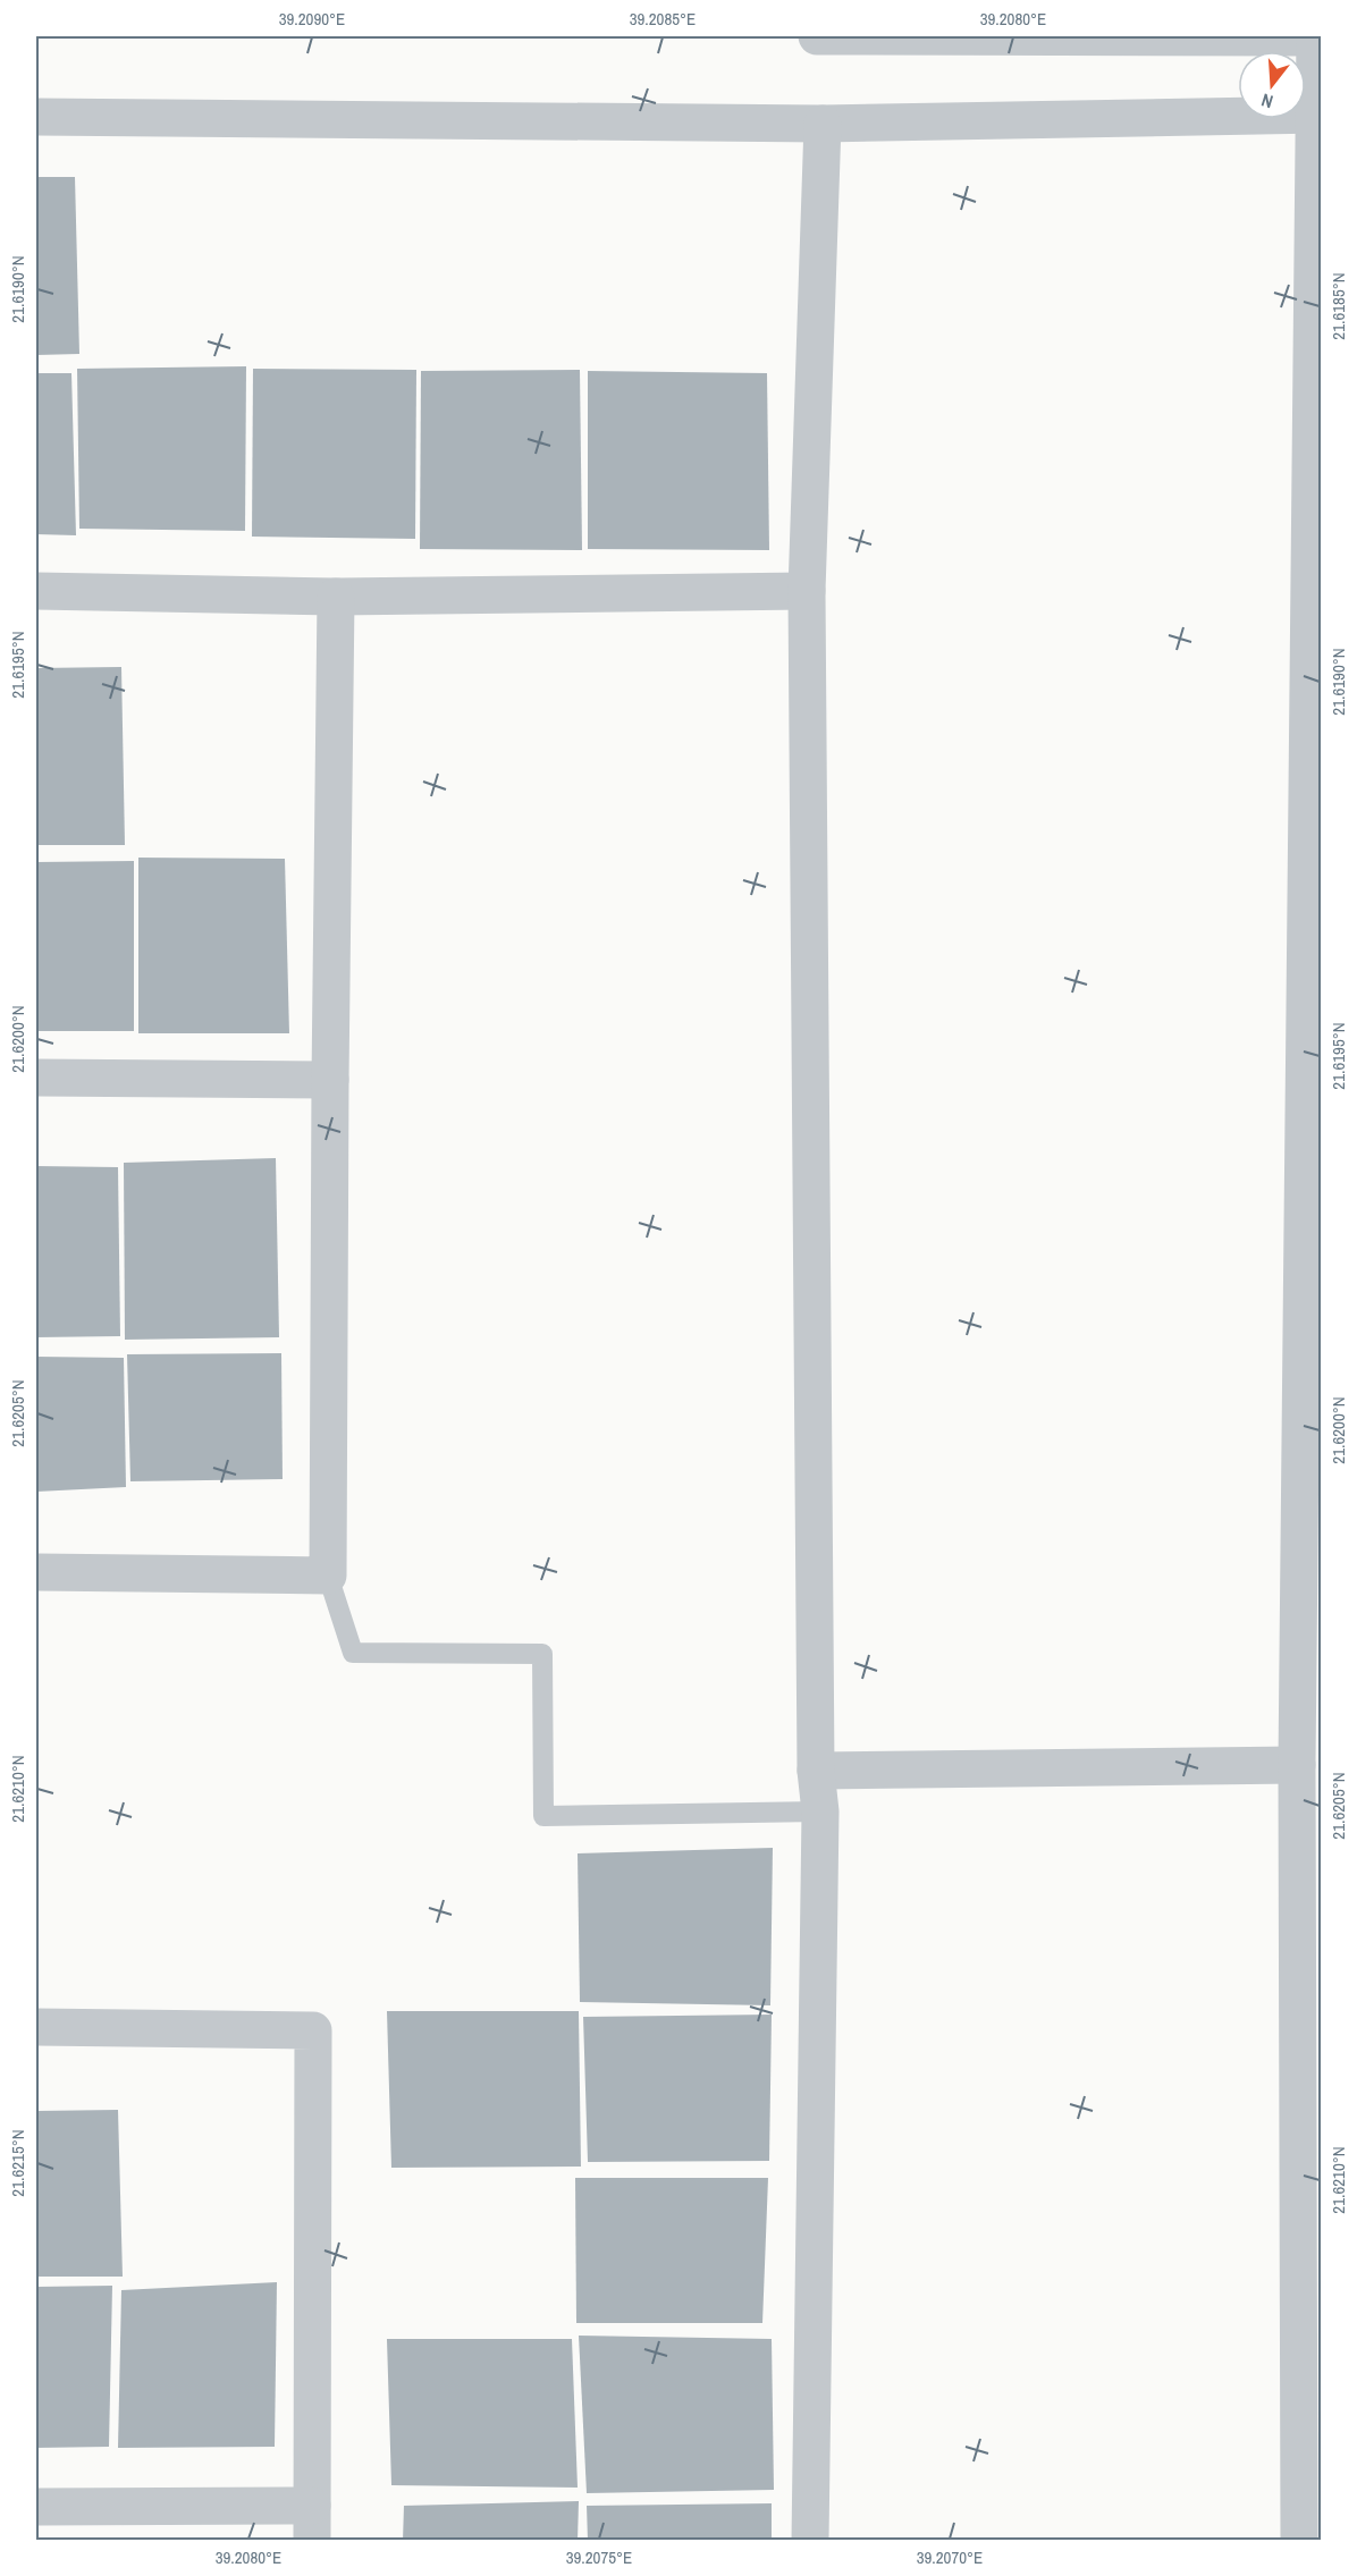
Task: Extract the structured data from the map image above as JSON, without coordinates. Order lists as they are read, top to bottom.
{
  "north": "bottom",
  "coordinates": [
    "39.2090°E",
    "39.2085°E",
    "39.2080°E",
    "21.6190°N",
    "21.6185°N",
    "21.6195°N",
    "21.6200°N",
    "21.6205°N",
    "21.6210°N",
    "21.6215°N",
    "39.2075°E",
    "39.2070°E"
  ]
}
